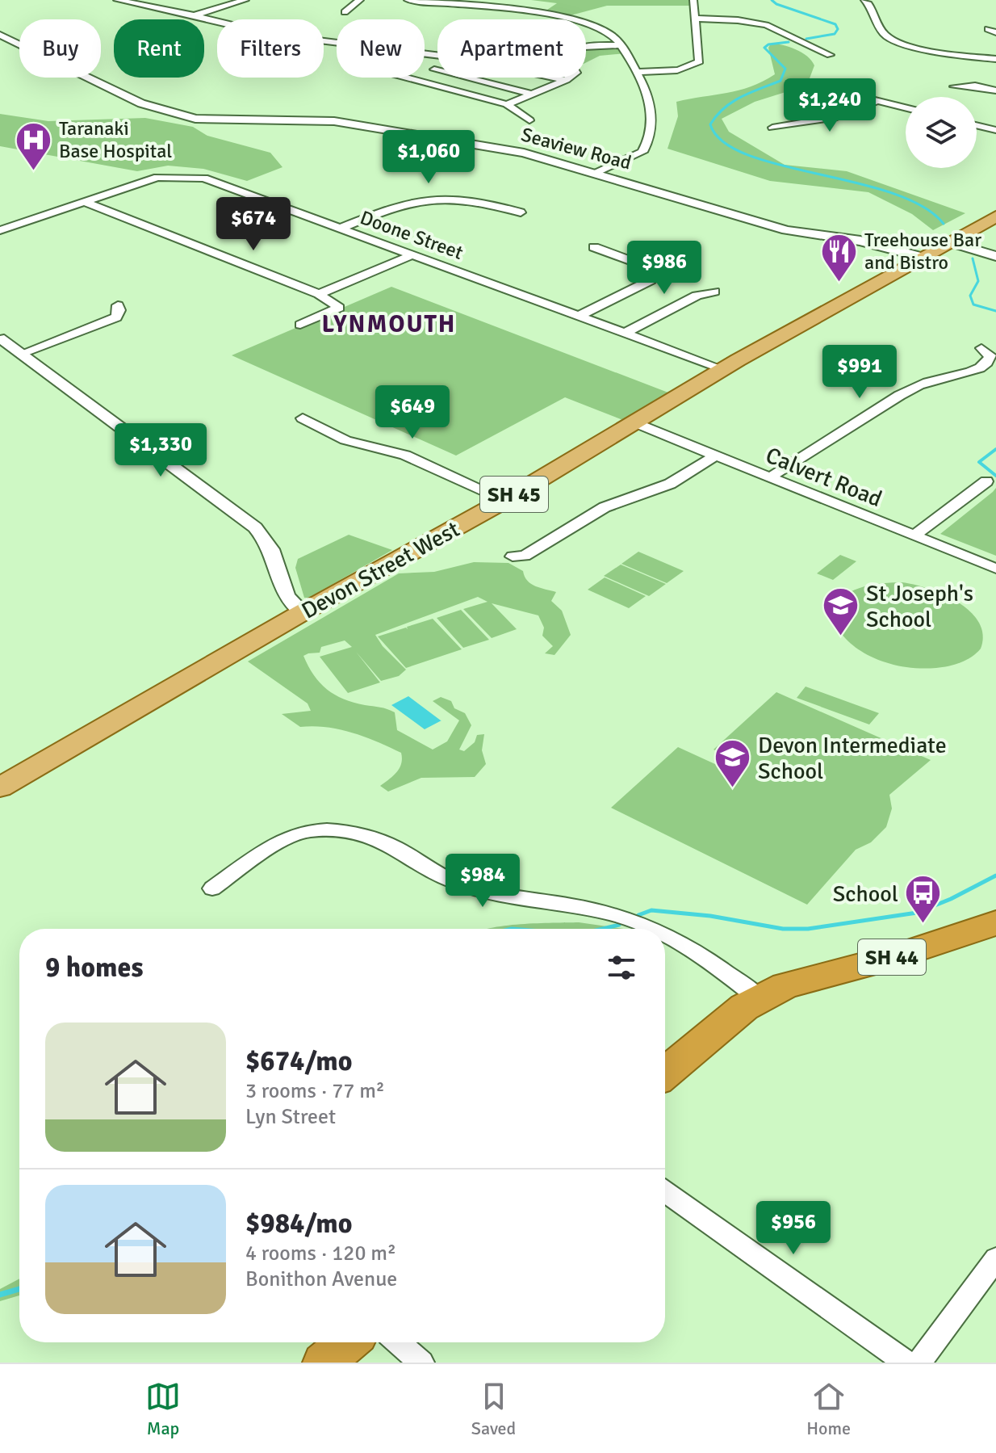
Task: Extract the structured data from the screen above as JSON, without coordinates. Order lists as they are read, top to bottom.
{
  "streets": {
    "highway": ["SH 44"],
    "main road": ["SH 45", "Devon Street West"],
    "street": ["Seaview Road", "Doone Street", "Calvert Road"]
  },
  "crossings": [
    ["Seaview Road", "Devon Street West"],
    ["Doone Street", "Devon Street West"],
    ["Calvert Road", "Devon Street West"]
  ],
  "districts": ["LYNMOUTH"],
  "places": {
    "hospital": ["Taranaki Base Hospital"],
    "restaurant": ["Treehouse Bar and Bistro"],
    "school or university": ["St Joseph's School", "Devon Intermediate School"],
    "bus stop": ["School"]
  },
  "page": {
    "chip": [
      "Buy",
      "Rent",
      "Filters",
      "New",
      "Apartment"
    ],
    "price": [
      "$1,240",
      "$1,060",
      "$674",
      "$986",
      "$991",
      "$649",
      "$1,330",
      "$984",
      "$956"
    ],
    "heading": "9 homes",
    "list": [
      {
        "name": "$674/mo",
        "note": "3 rooms · 77 m² · Lyn Street"
      },
      {
        "name": "$984/mo",
        "note": "4 rooms · 120 m² · Bonithon Avenue"
      }
    ],
    "tabs": ["Map", "Saved", "Home"]
  }
}
